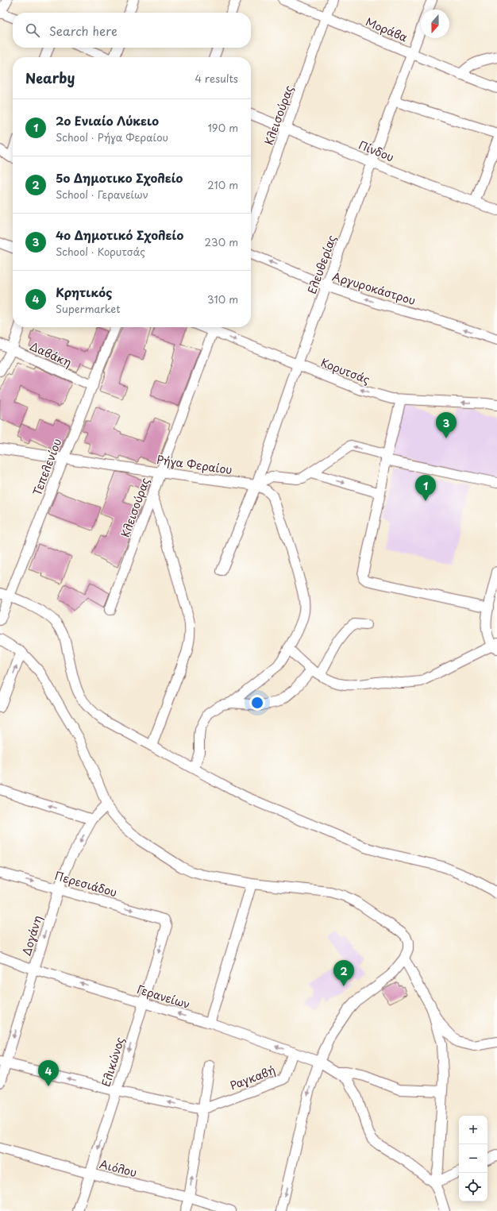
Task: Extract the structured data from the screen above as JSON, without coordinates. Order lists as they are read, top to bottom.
{
  "streets": {
    "street": [
      "Μοράβα",
      "Κλεισούρας",
      "Πίνδου",
      "Ελευθερίας",
      "Αργυροκάστρου",
      "Δαβάκη",
      "Κορυτσάς",
      "Ρήγα Φεραίου",
      "Τεπελενίου",
      "Περεσιάδου",
      "Δογάνη",
      "Γερανείων",
      "Ελικώνος",
      "Ραγκαβή",
      "Αιόλου"
    ]
  },
  "crossings": [
    ["Μοράβα", "Κλεισούρας"],
    ["Μοράβα", "Ελευθερίας"],
    ["Κλεισούρας", "Πίνδου"],
    ["Κλεισούρας", "Κορυτσάς"],
    ["Κλεισούρας", "Ρήγα Φεραίου"],
    ["Πίνδου", "Ελευθερίας"],
    ["Ελευθερίας", "Αργυροκάστρου"],
    ["Ελευθερίας", "Κορυτσάς"],
    ["Ελευθερίας", "Ρήγα Φεραίου"],
    ["Δαβάκη", "Τεπελενίου"],
    ["Ρήγα Φεραίου", "Τεπελενίου"],
    ["Περεσιάδου", "Δογάνη"],
    ["Περεσιάδου", "Ελικώνος"],
    ["Δογάνη", "Γερανείων"],
    ["Γερανείων", "Ελικώνος"],
    ["Γερανείων", "Ραγκαβή"],
    ["Ελικώνος", "Αιόλου"]
  ],
  "one_way": ["Αργυροκάστρου", "Δογάνη", "Γερανείων"],
  "north": "bottom",
  "page": {
    "search": "Search here",
    "heading": ["Nearby", "4 results"],
    "list": [
      {
        "mark": "1",
        "name": "2ο Ενιαίο Λύκειο",
        "note": "School · Ρήγα Φεραίου",
        "value": "190 m"
      },
      {
        "mark": "2",
        "name": "5o Δημοτικο Σχολείο",
        "note": "School · Γερανείων",
        "value": "210 m"
      },
      {
        "mark": "3",
        "name": "4ο Δημοτικό Σχολείο",
        "note": "School · Κορυτσάς",
        "value": "230 m"
      },
      {
        "mark": "4",
        "name": "Κρητικός",
        "note": "Supermarket",
        "value": "310 m"
      }
    ],
    "pins": [
      "3",
      "1",
      "2",
      "4"
    ],
    "map_buttons": ["+", "−"]
  }
}
